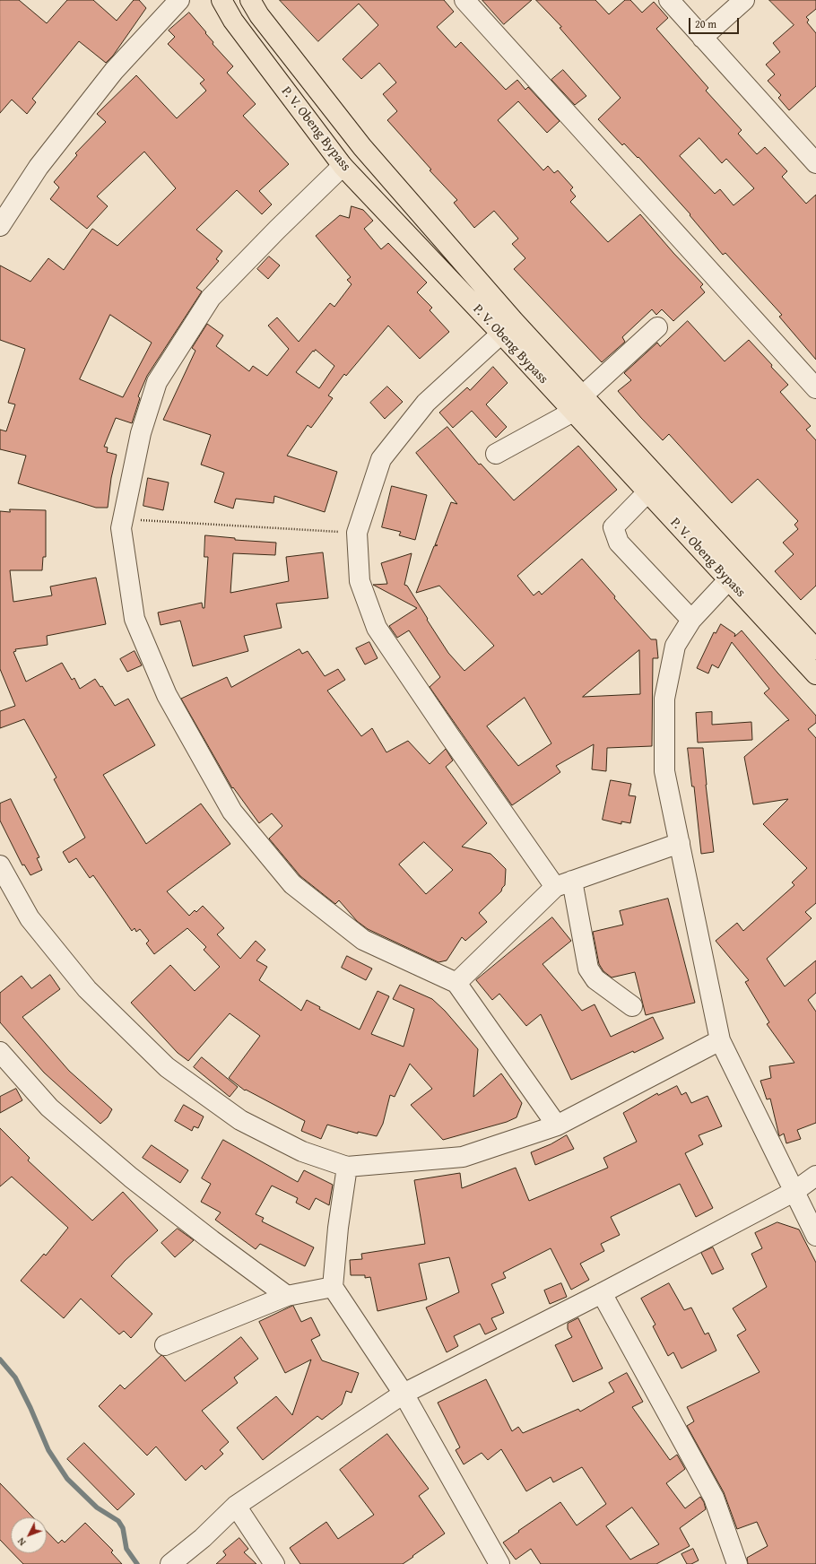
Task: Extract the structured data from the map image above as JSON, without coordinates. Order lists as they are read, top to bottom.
{
  "streets": {
    "highway": ["P. V. Obeng Bypass"]
  },
  "scale_bar": "20 m",
  "north": "bottom left"
}
